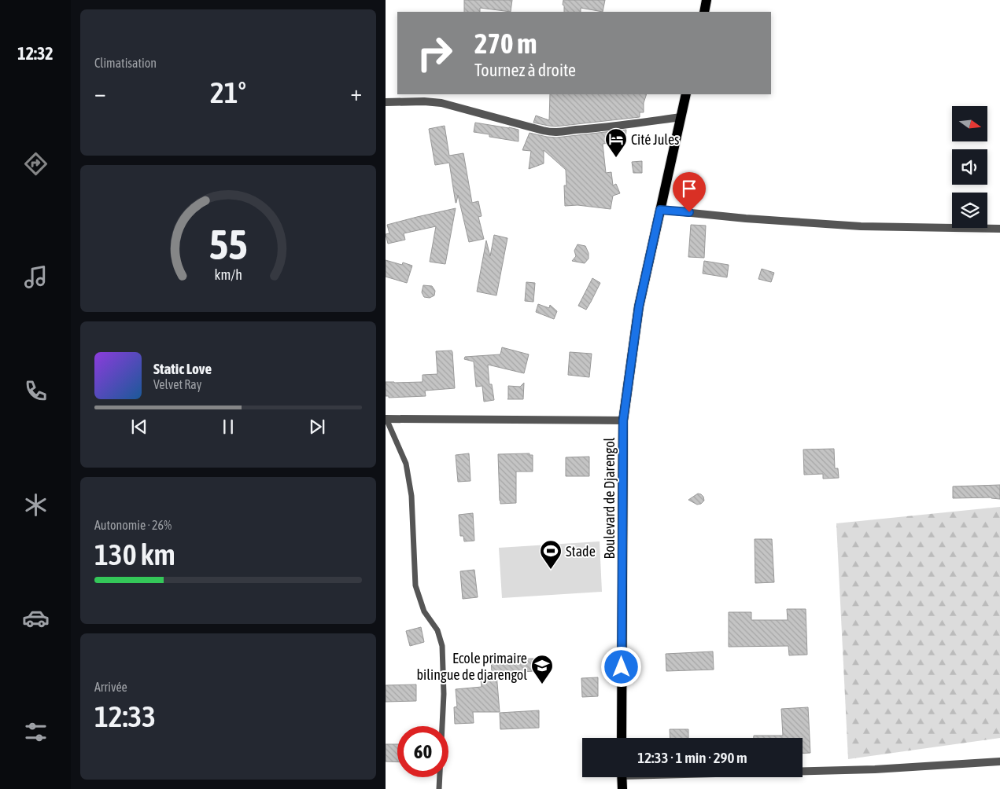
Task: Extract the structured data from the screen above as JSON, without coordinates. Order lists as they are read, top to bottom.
{
  "streets": {
    "main road": ["Boulevard de Djarengol"]
  },
  "places": {
    "hotel": ["Cité Jules"],
    "sports": ["Stade"],
    "school or university": ["Ecole primaire bilingue de djarengol"]
  },
  "north": "right",
  "page": {
    "tabs": "12:32",
    "tile": [
      "Climatisation",
      ["Autonomie · 26%", "130 km"],
      ["Arrivée", "12:33"]
    ],
    "turn": ["270 m", "Tournez à droite"],
    "heat": ["−", "21°", "+"],
    "song": ["Static Love", "Velvet Ray"],
    "limit": "60",
    "trip": "12:33 · 1 min · 290 m",
    "gauge": ["55", "km/h"]
  }
}
